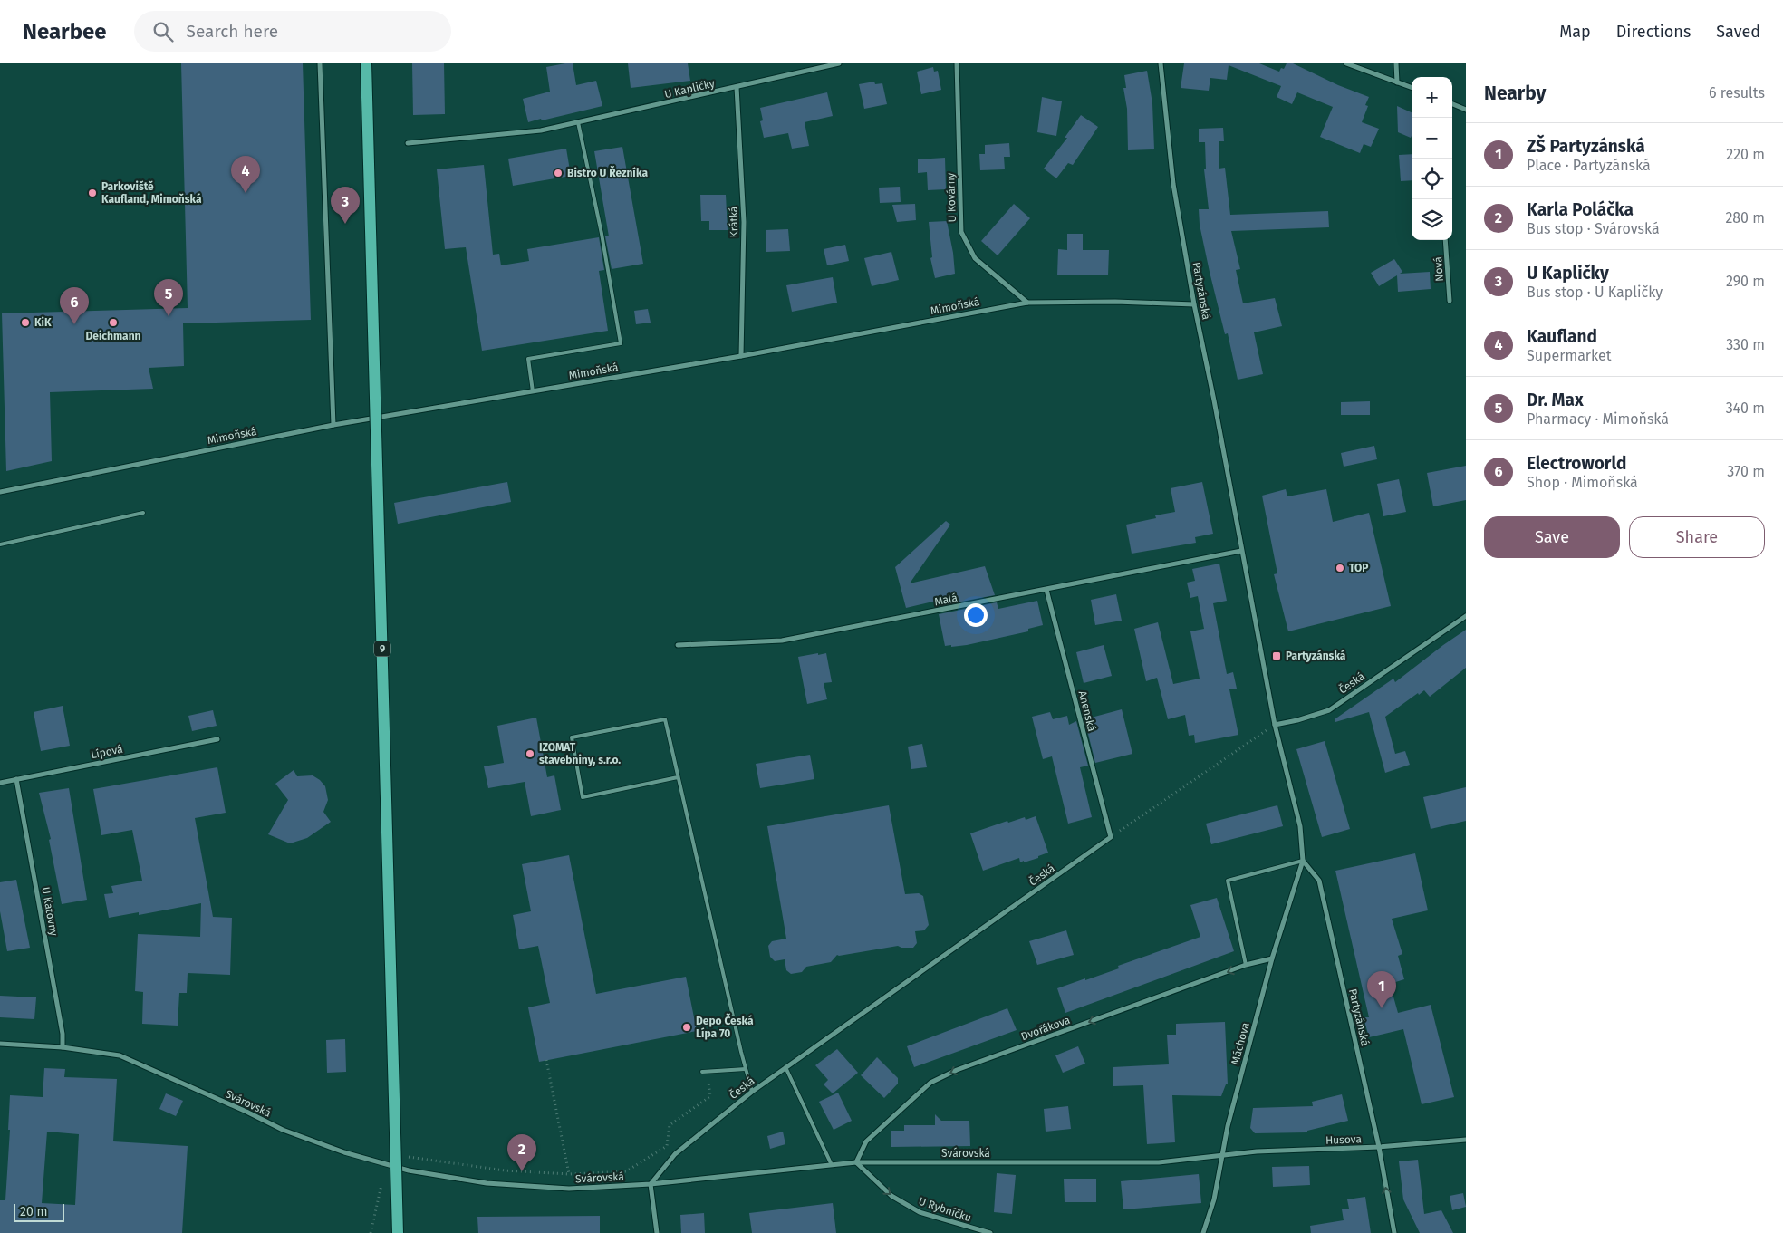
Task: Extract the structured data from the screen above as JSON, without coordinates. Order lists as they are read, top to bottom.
{
  "streets": {
    "main road": ["9"],
    "street": [
      "U Kapličky",
      "U Kovárny",
      "Krátká",
      "Nová",
      "Partyzánská",
      "Mimoňská",
      "Malá",
      "Česká",
      "Anenská",
      "Lípová",
      "U Katovny",
      "Dvořákova",
      "Máchova",
      "Svárovská",
      "Husova",
      "U Rybníčku"
    ]
  },
  "crossings": [
    ["U Kapličky", "Krátká"],
    ["U Kovárny", "Mimoňská"],
    ["Krátká", "Mimoňská"],
    ["Partyzánská", "Mimoňská"],
    ["Partyzánská", "Malá"],
    ["Partyzánská", "Česká"],
    ["Partyzánská", "Máchova"],
    ["Partyzánská", "Husova"],
    ["Malá", "Anenská"],
    ["Česká", "Anenská"],
    ["Česká", "Svárovská"],
    ["Lípová", "U Katovny"],
    ["U Katovny", "Svárovská"],
    ["Dvořákova", "Máchova"],
    ["Dvořákova", "Svárovská"],
    ["Dvořákova", "U Rybníčku"],
    ["Máchova", "Svárovská"],
    ["Máchova", "Husova"],
    ["Svárovská", "Husova"],
    ["Svárovská", "U Rybníčku"]
  ],
  "one_way": ["Dvořákova", "U Rybníčku"],
  "places": {
    "other": [
      "Bistro U Řezníka",
      "Parkoviště Kaufland, Mimoňská",
      "KiK",
      "Deichmann",
      "TOP",
      "IZOMAT stavebniny, s.r.o.",
      "Depo Česká Lípa 70"
    ],
    "transit": ["Partyzánská"]
  },
  "scale_bar": "20 m",
  "page": {
    "header": "Nearbee",
    "search": "Search here",
    "nav": ["Map", "Directions", "Saved"],
    "heading": ["Nearby", "6 results"],
    "map_buttons": ["+", "−"],
    "list": [
      {
        "mark": "1",
        "name": "ZŠ Partyzánská",
        "note": "Place · Partyzánská",
        "value": "220 m"
      },
      {
        "mark": "2",
        "name": "Karla Poláčka",
        "note": "Bus stop · Svárovská",
        "value": "280 m"
      },
      {
        "mark": "3",
        "name": "U Kapličky",
        "note": "Bus stop · U Kapličky",
        "value": "290 m"
      },
      {
        "mark": "4",
        "name": "Kaufland",
        "note": "Supermarket",
        "value": "330 m"
      },
      {
        "mark": "5",
        "name": "Dr. Max",
        "note": "Pharmacy · Mimoňská",
        "value": "340 m"
      },
      {
        "mark": "6",
        "name": "Electroworld",
        "note": "Shop · Mimoňská",
        "value": "370 m"
      }
    ],
    "pins": [
      "4",
      "3",
      "5",
      "6",
      "1",
      "2"
    ],
    "buttons": ["Save", "Share"],
    "scale": "20 m"
  }
}
